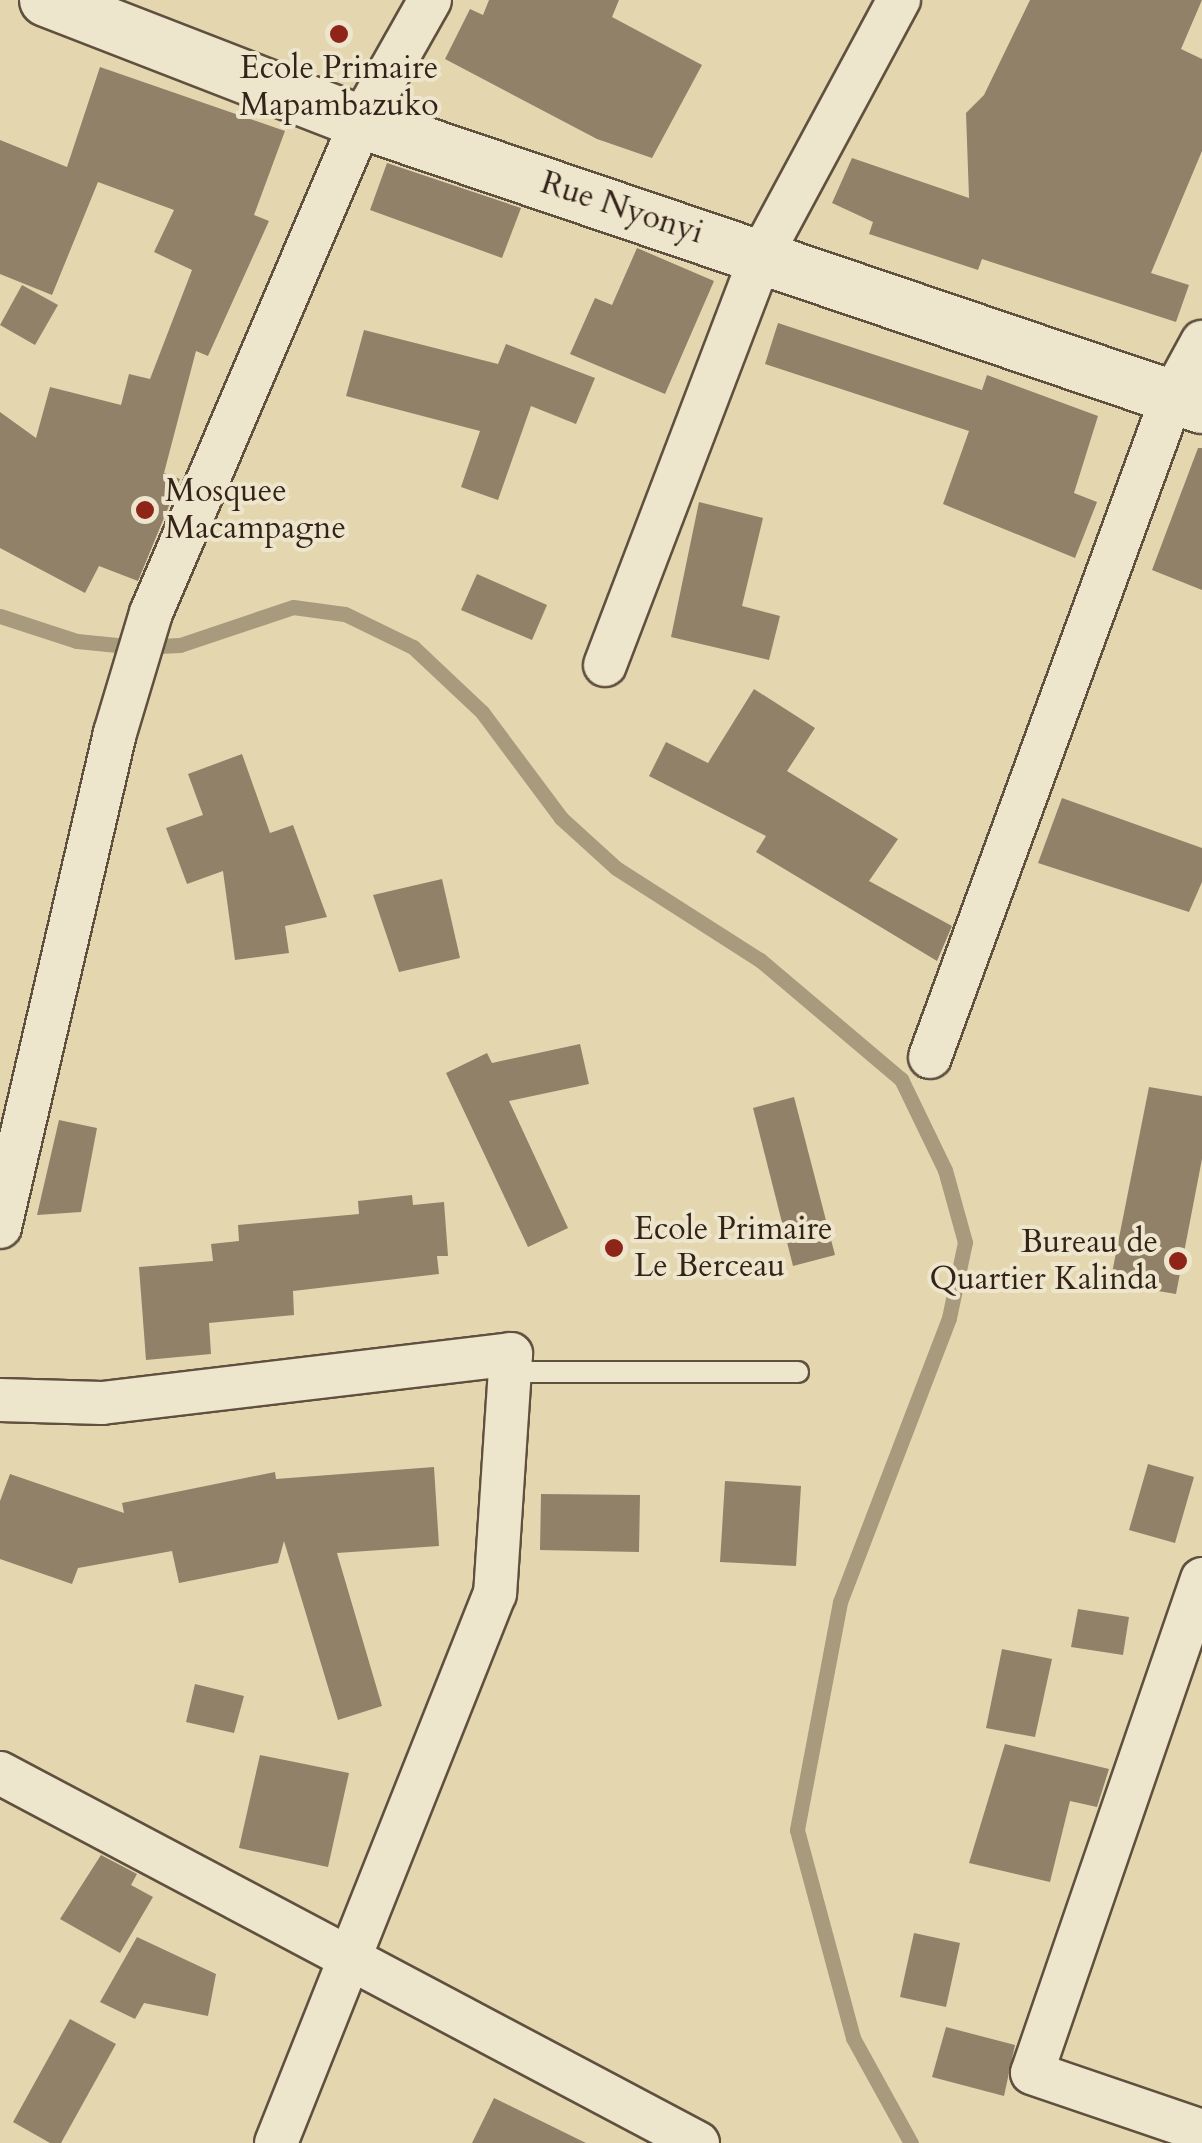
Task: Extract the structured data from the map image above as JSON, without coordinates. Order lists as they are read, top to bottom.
{
  "streets": {
    "street": ["Rue Nyonyi"]
  },
  "places": [
    "Ecole Primaire Mapambazuko",
    "Mosquee Macampagne",
    "Ecole Primaire Le Berceau",
    "Bureau de Quartier Kalinda"
  ]
}
